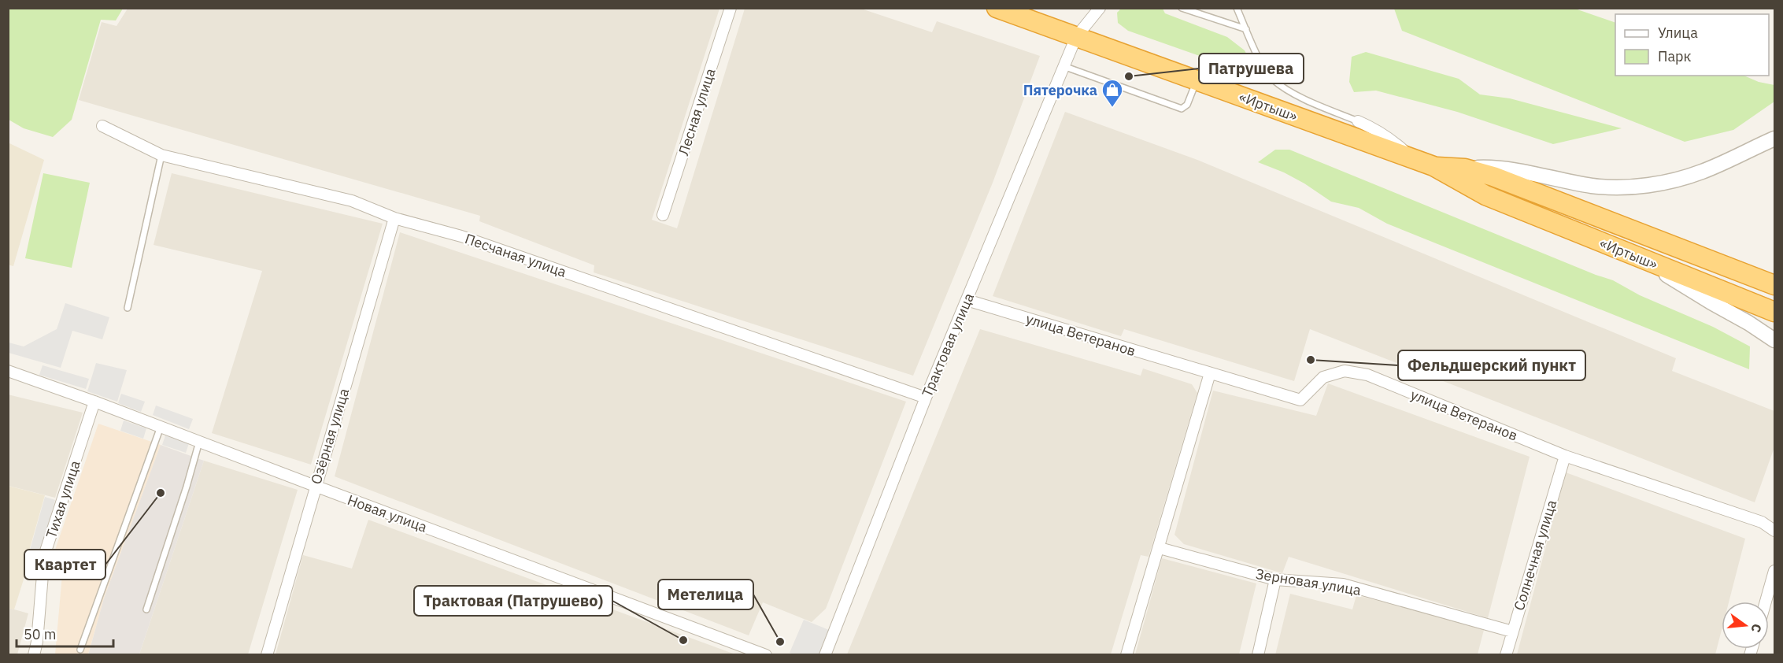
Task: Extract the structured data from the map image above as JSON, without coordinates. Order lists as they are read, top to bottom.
{
  "streets": {
    "highway": ["«Иртыш»"],
    "street": [
      "Лесная улица",
      "Песчаная улица",
      "улица Ветеранов",
      "Трактовая улица",
      "Озёрная улица",
      "Тихая улица",
      "Новая улица",
      "Солнечная улица",
      "Зерновая улица"
    ]
  },
  "crossings": [
    ["«Иртыш»", "Трактовая улица"],
    ["Песчаная улица", "Трактовая улица"],
    ["Песчаная улица", "Озёрная улица"],
    ["улица Ветеранов", "Трактовая улица"],
    ["улица Ветеранов", "Солнечная улица"],
    ["Озёрная улица", "Новая улица"],
    ["Тихая улица", "Новая улица"],
    ["Солнечная улица", "Зерновая улица"]
  ],
  "places": {
    "other": [
      "Патрушева",
      "Фельдшерский пункт",
      "Квартет",
      "Трактовая (Патрушево)",
      "Метелица"
    ],
    "shop": ["Пятерочка"]
  },
  "legend": ["Улица", "Парк"],
  "scale_bar": "50 m",
  "north": "right"
}
